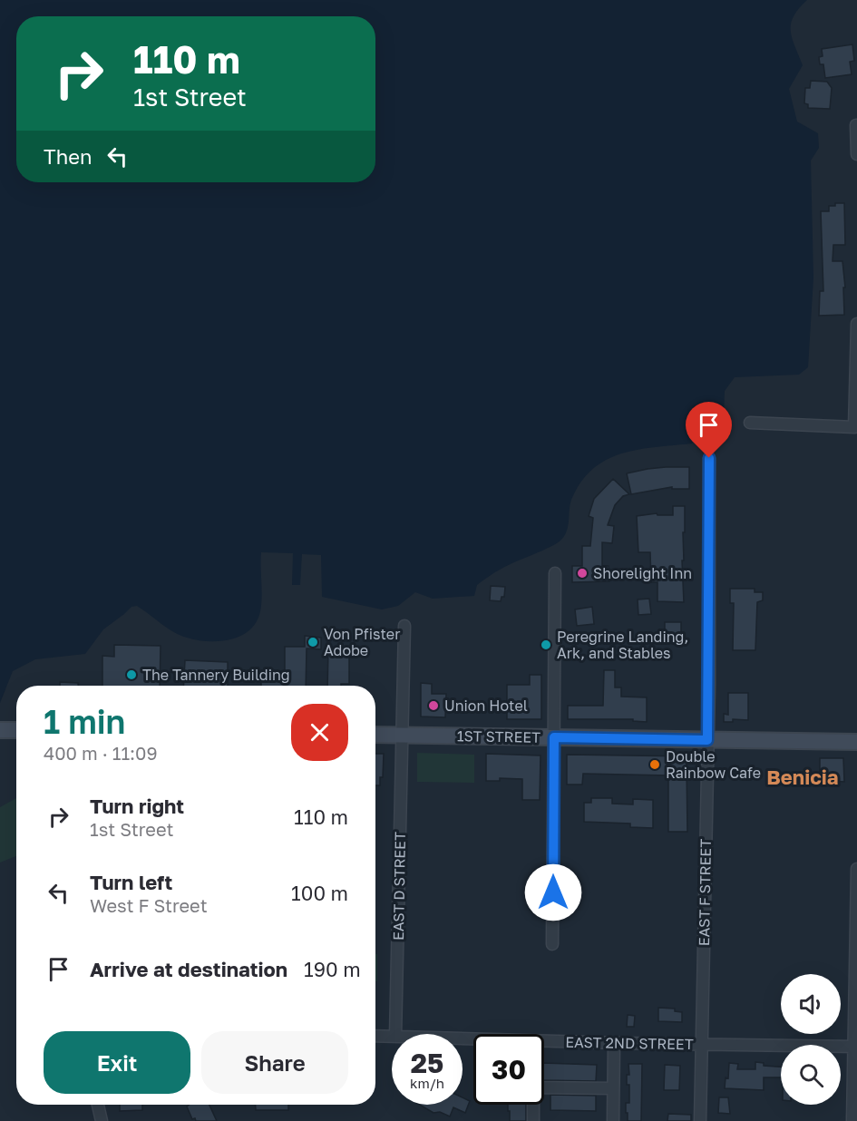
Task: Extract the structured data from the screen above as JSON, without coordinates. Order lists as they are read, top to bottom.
{
  "streets": {
    "main road": ["1ST STREET"],
    "street": ["EAST D STREET", "EAST F STREET", "EAST 2ND STREET"]
  },
  "crossings": [
    ["1ST STREET", "EAST D STREET"],
    ["1ST STREET", "EAST F STREET"],
    ["EAST F STREET", "EAST 2ND STREET"]
  ],
  "districts": ["Benicia"],
  "places": [
    "Shorelight Inn",
    "Von Pfister Adobe",
    "Peregrine Landing, Ark, and Stables",
    "The Tannery Building",
    "Union Hotel",
    "Double Rainbow Cafe"
  ],
  "page": {
    "turn": ["110 m", "1st Street"],
    "then": "Then",
    "heading": ["1 min", "400 m · 11:09"],
    "list": [
      {
        "name": "Turn right",
        "note": "1st Street",
        "value": "110 m"
      },
      {
        "name": "Turn left",
        "note": "West F Street",
        "value": "100 m"
      },
      {
        "name": "Arrive at destination",
        "value": "190 m"
      }
    ],
    "buttons": ["Exit", "Share"],
    "speed": "25 km/h",
    "limit": "30"
  }
}
